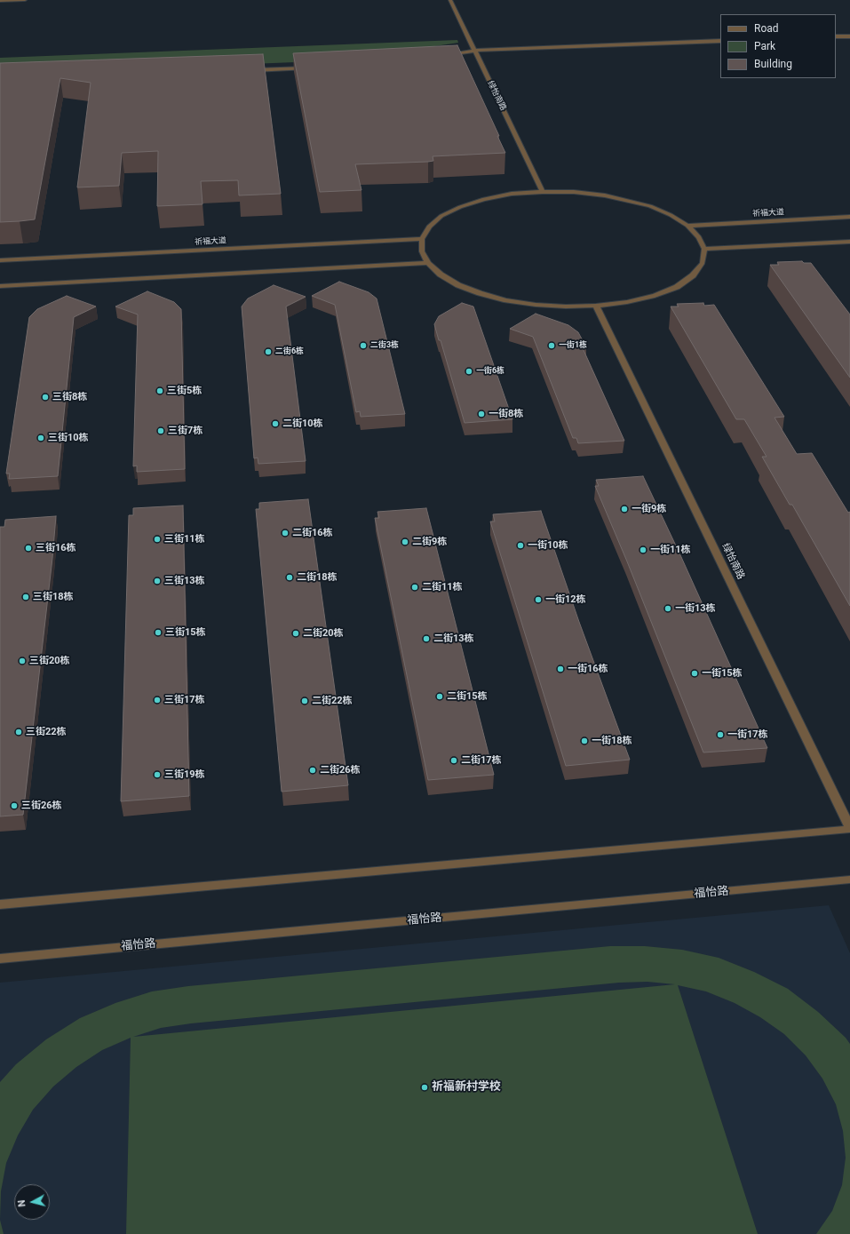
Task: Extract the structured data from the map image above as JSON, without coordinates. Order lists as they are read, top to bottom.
{
  "streets": {
    "street": ["绿怡南路", "祈福大道", "福怡路"]
  },
  "places": [
    "二街3栋",
    "一街1栋",
    "二街6栋",
    "一街6栋",
    "三街5栋",
    "三街8栋",
    "一街8栋",
    "二街10栋",
    "三街7栋",
    "三街10栋",
    "一街9栋",
    "二街16栋",
    "三街11栋",
    "二街9栋",
    "一街10栋",
    "三街16栋",
    "一街11栋",
    "二街18栋",
    "三街13栋",
    "二街11栋",
    "三街18栋",
    "一街12栋",
    "一街13栋",
    "三街15栋",
    "二街20栋",
    "二街13栋",
    "三街20栋",
    "一街16栋",
    "一街15栋",
    "二街15栋",
    "三街17栋",
    "二街22栋",
    "三街22栋",
    "一街17栋",
    "一街18栋",
    "二街17栋",
    "二街26栋",
    "三街19栋",
    "三街26栋",
    "祈福新村学校"
  ],
  "legend": ["Road", "Park", "Building"],
  "north": "left"
}
